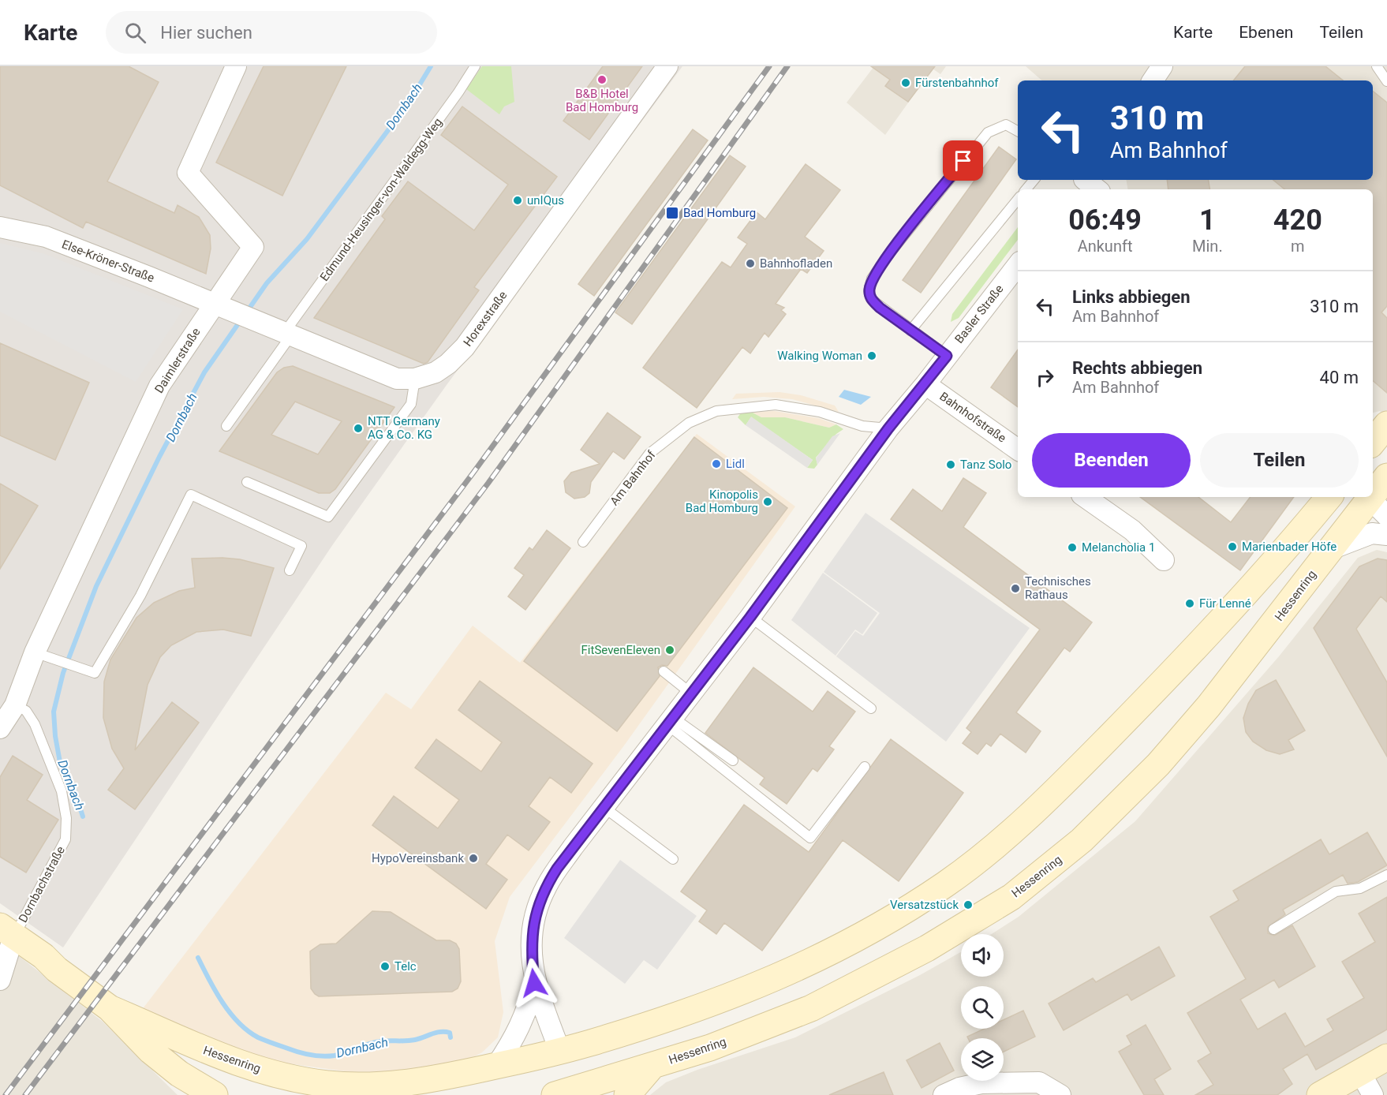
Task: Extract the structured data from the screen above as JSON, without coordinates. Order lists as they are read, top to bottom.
{
  "streets": {
    "street": [
      "Else-Kröner-Straße",
      "Basler Straße",
      "Horexstraße",
      "Daimlerstraße",
      "Bahnhofstraße",
      "Hessenring"
    ],
    "lane": ["Edmund-Heusinger-von-Waldegg-Weg", "Am Bahnhof", "Dornbachstraße"]
  },
  "crossings": [
    ["Edmund-Heusinger-von-Waldegg-Weg", "Horexstraße"],
    ["Else-Kröner-Straße", "Horexstraße"],
    ["Else-Kröner-Straße", "Daimlerstraße"],
    ["Basler Straße", "Bahnhofstraße"],
    ["Basler Straße", "Am Bahnhof"],
    ["Basler Straße", "Hessenring"],
    ["Horexstraße", "Daimlerstraße"],
    ["Daimlerstraße", "Dornbachstraße"]
  ],
  "water": ["Dornbach"],
  "places": {
    "other": [
      "B&B Hotel Bad Homburg",
      "Fürstenbahnhof",
      "unIQus",
      "Bahnhofladen",
      "Walking Woman",
      "NTT Germany AG & Co. KG",
      "Lidl",
      "Tanz Solo",
      "Kinopolis Bad Homburg",
      "Marienbader Höfe",
      "Melancholia 1",
      "Technisches Rathaus",
      "Für Lenné",
      "FitSevenEleven",
      "HypoVereinsbank",
      "Versatzstück",
      "Telc"
    ],
    "transit": ["Bad Homburg"]
  },
  "page": {
    "header": "Karte",
    "search": "Hier suchen",
    "nav": ["Karte", "Ebenen", "Teilen"],
    "turn": ["310 m", "Am Bahnhof"],
    "eta": [
      "06:49",
      "Ankunft",
      "1",
      "Min.",
      "420",
      "m"
    ],
    "list": [
      {
        "name": "Links abbiegen",
        "note": "Am Bahnhof",
        "value": "310 m"
      },
      {
        "name": "Rechts abbiegen",
        "note": "Am Bahnhof",
        "value": "40 m"
      }
    ],
    "buttons": ["Beenden", "Teilen"]
  }
}
